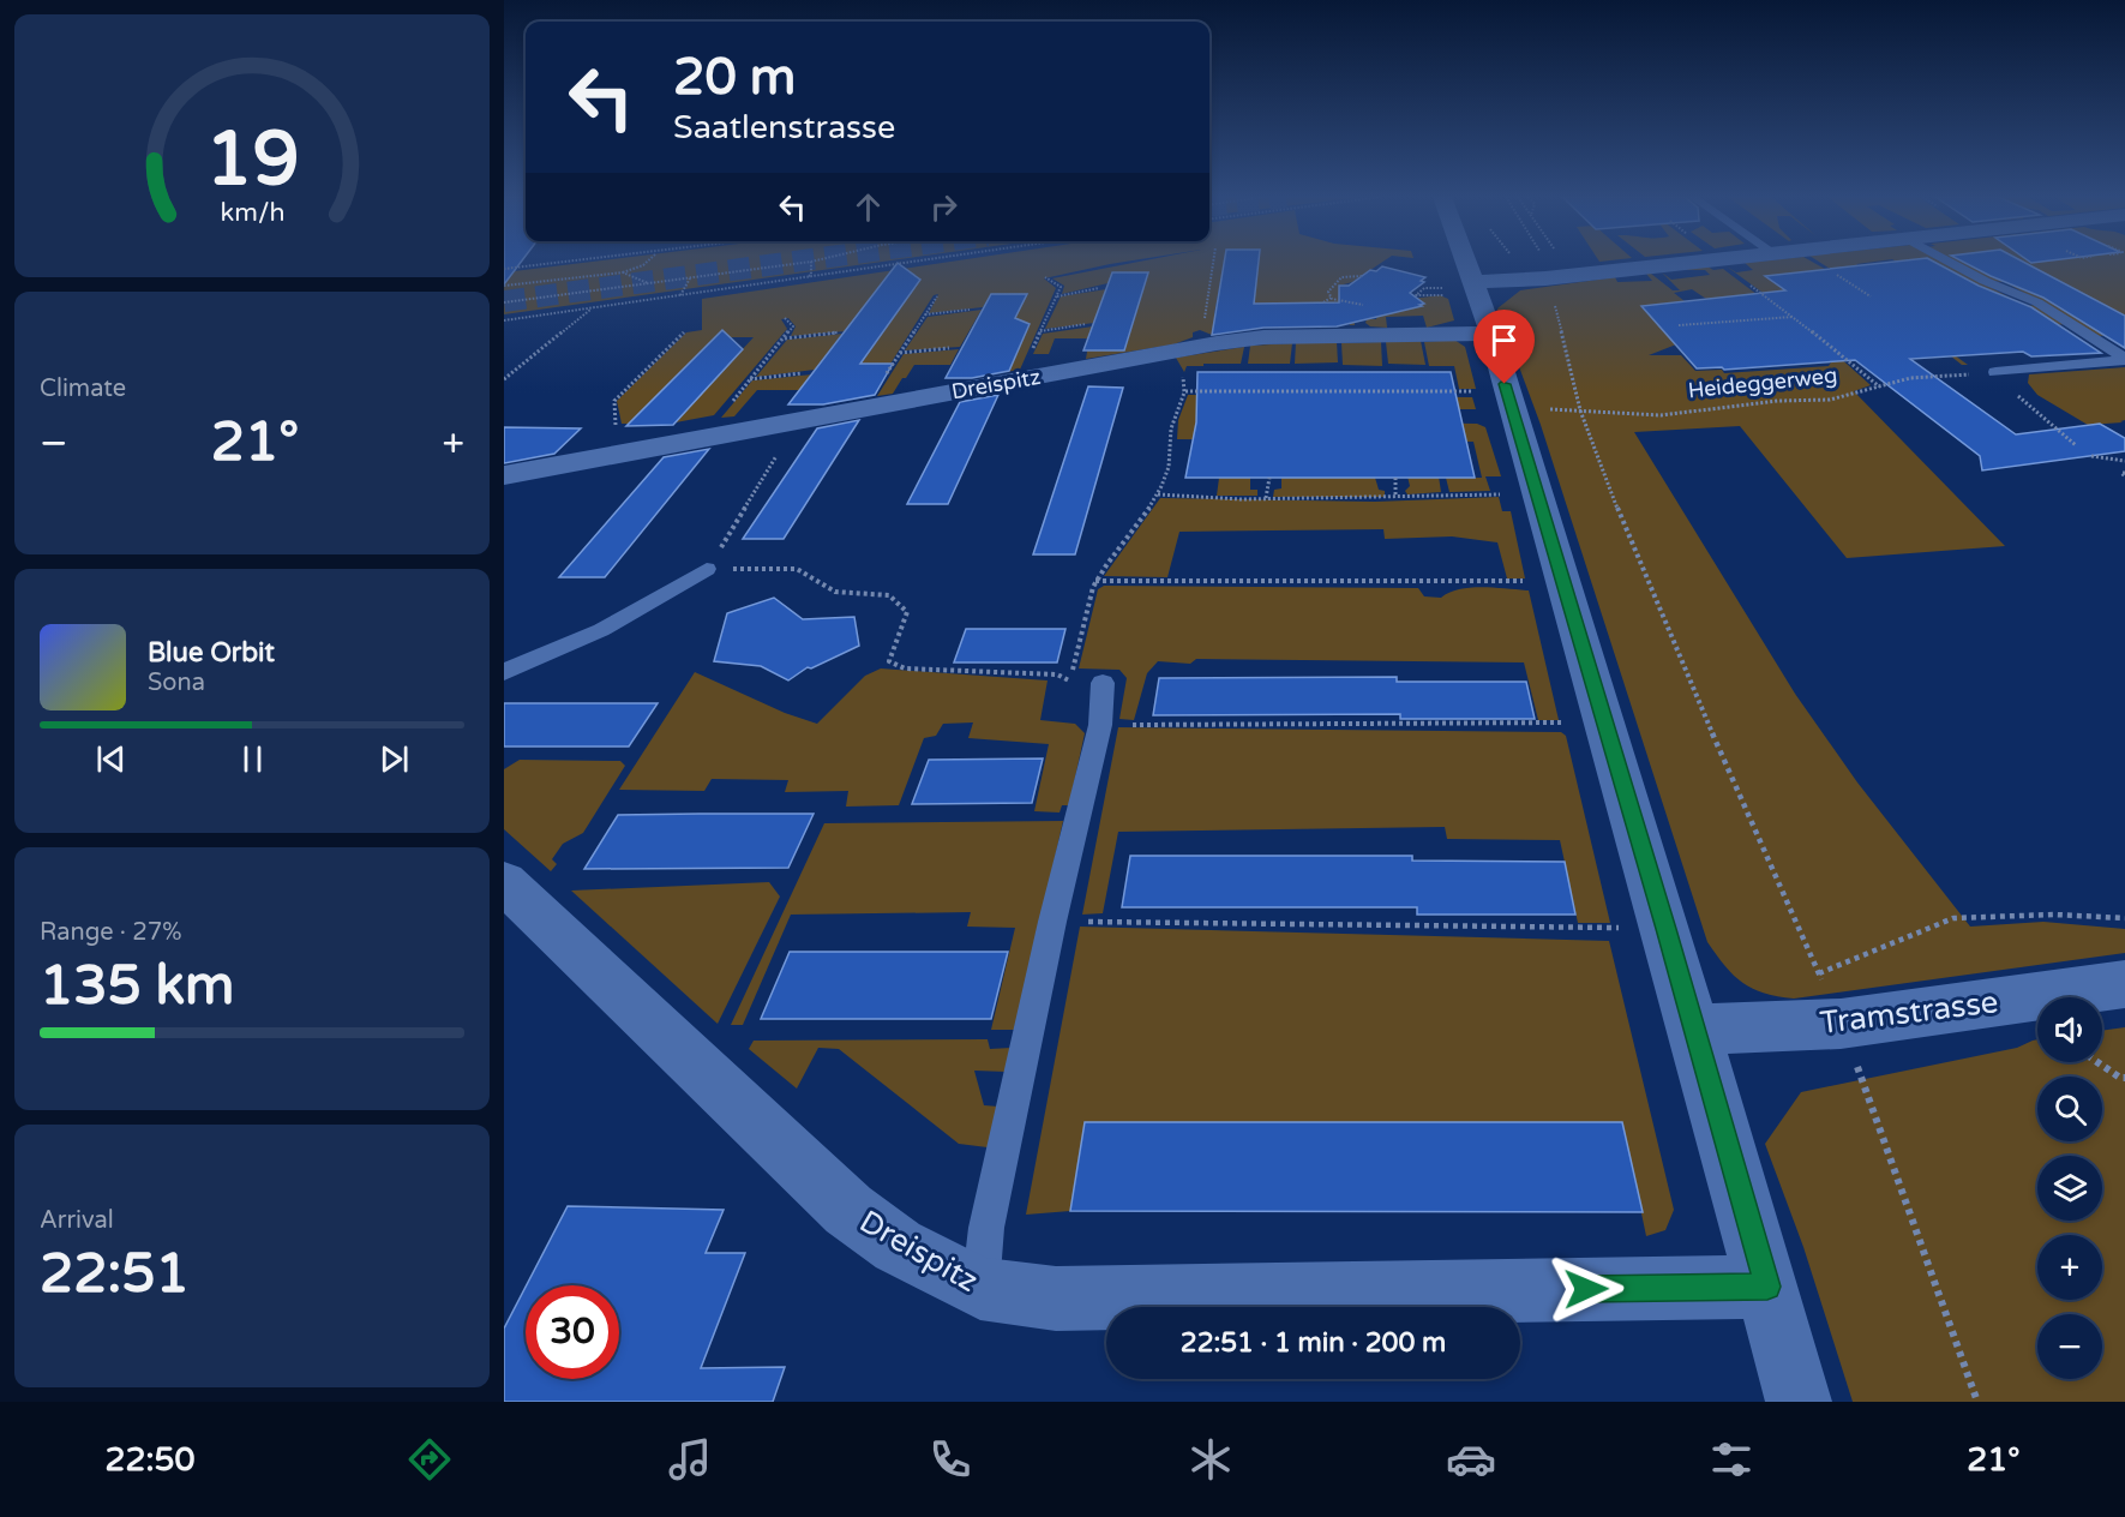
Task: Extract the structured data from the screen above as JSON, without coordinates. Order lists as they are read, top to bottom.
{
  "streets": {
    "street": ["Dreispitz", "Tramstrasse"],
    "path": ["Heideggerweg"]
  },
  "page": {
    "turn": ["20 m", "Saatlenstrasse"],
    "tile": [
      "Climate",
      ["Range · 27%", "135 km"],
      ["Arrival", "22:51"]
    ],
    "heat": ["−", "21°", "+"],
    "song": ["Blue Orbit", "Sona"],
    "map_buttons": ["+", "−"],
    "limit": "30",
    "trip": "22:51 · 1 min · 200 m",
    "tabs": ["22:50", "21°"],
    "gauge": ["19", "km/h"]
  }
}
